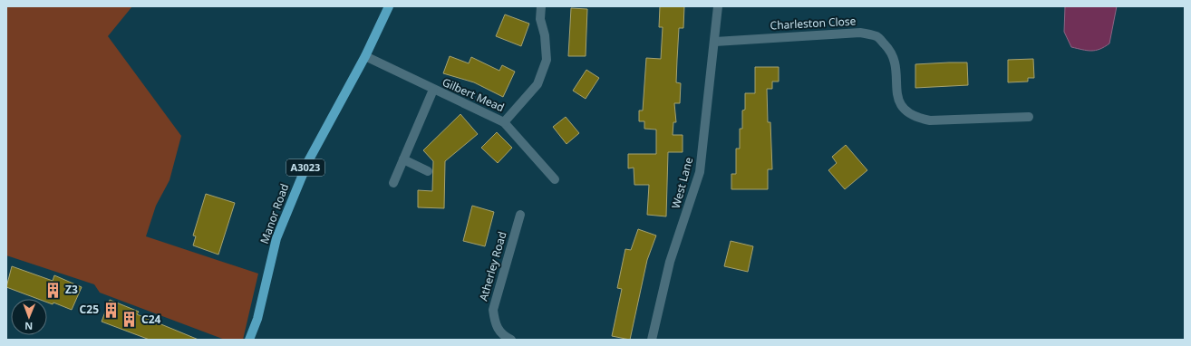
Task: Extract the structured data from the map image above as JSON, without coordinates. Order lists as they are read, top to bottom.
{
  "streets": {
    "main road": ["A3023", "Manor Road"],
    "street": [
      "Charleston Close",
      "Gilbert Mead",
      "West Lane",
      "Atherley Road"
    ]
  },
  "crossings": [
    ["Charleston Close", "West Lane"],
    ["Gilbert Mead", "Manor Road"]
  ],
  "places": {
    "building": ["Z3", "C25", "C24"]
  },
  "north": "bottom"
}
